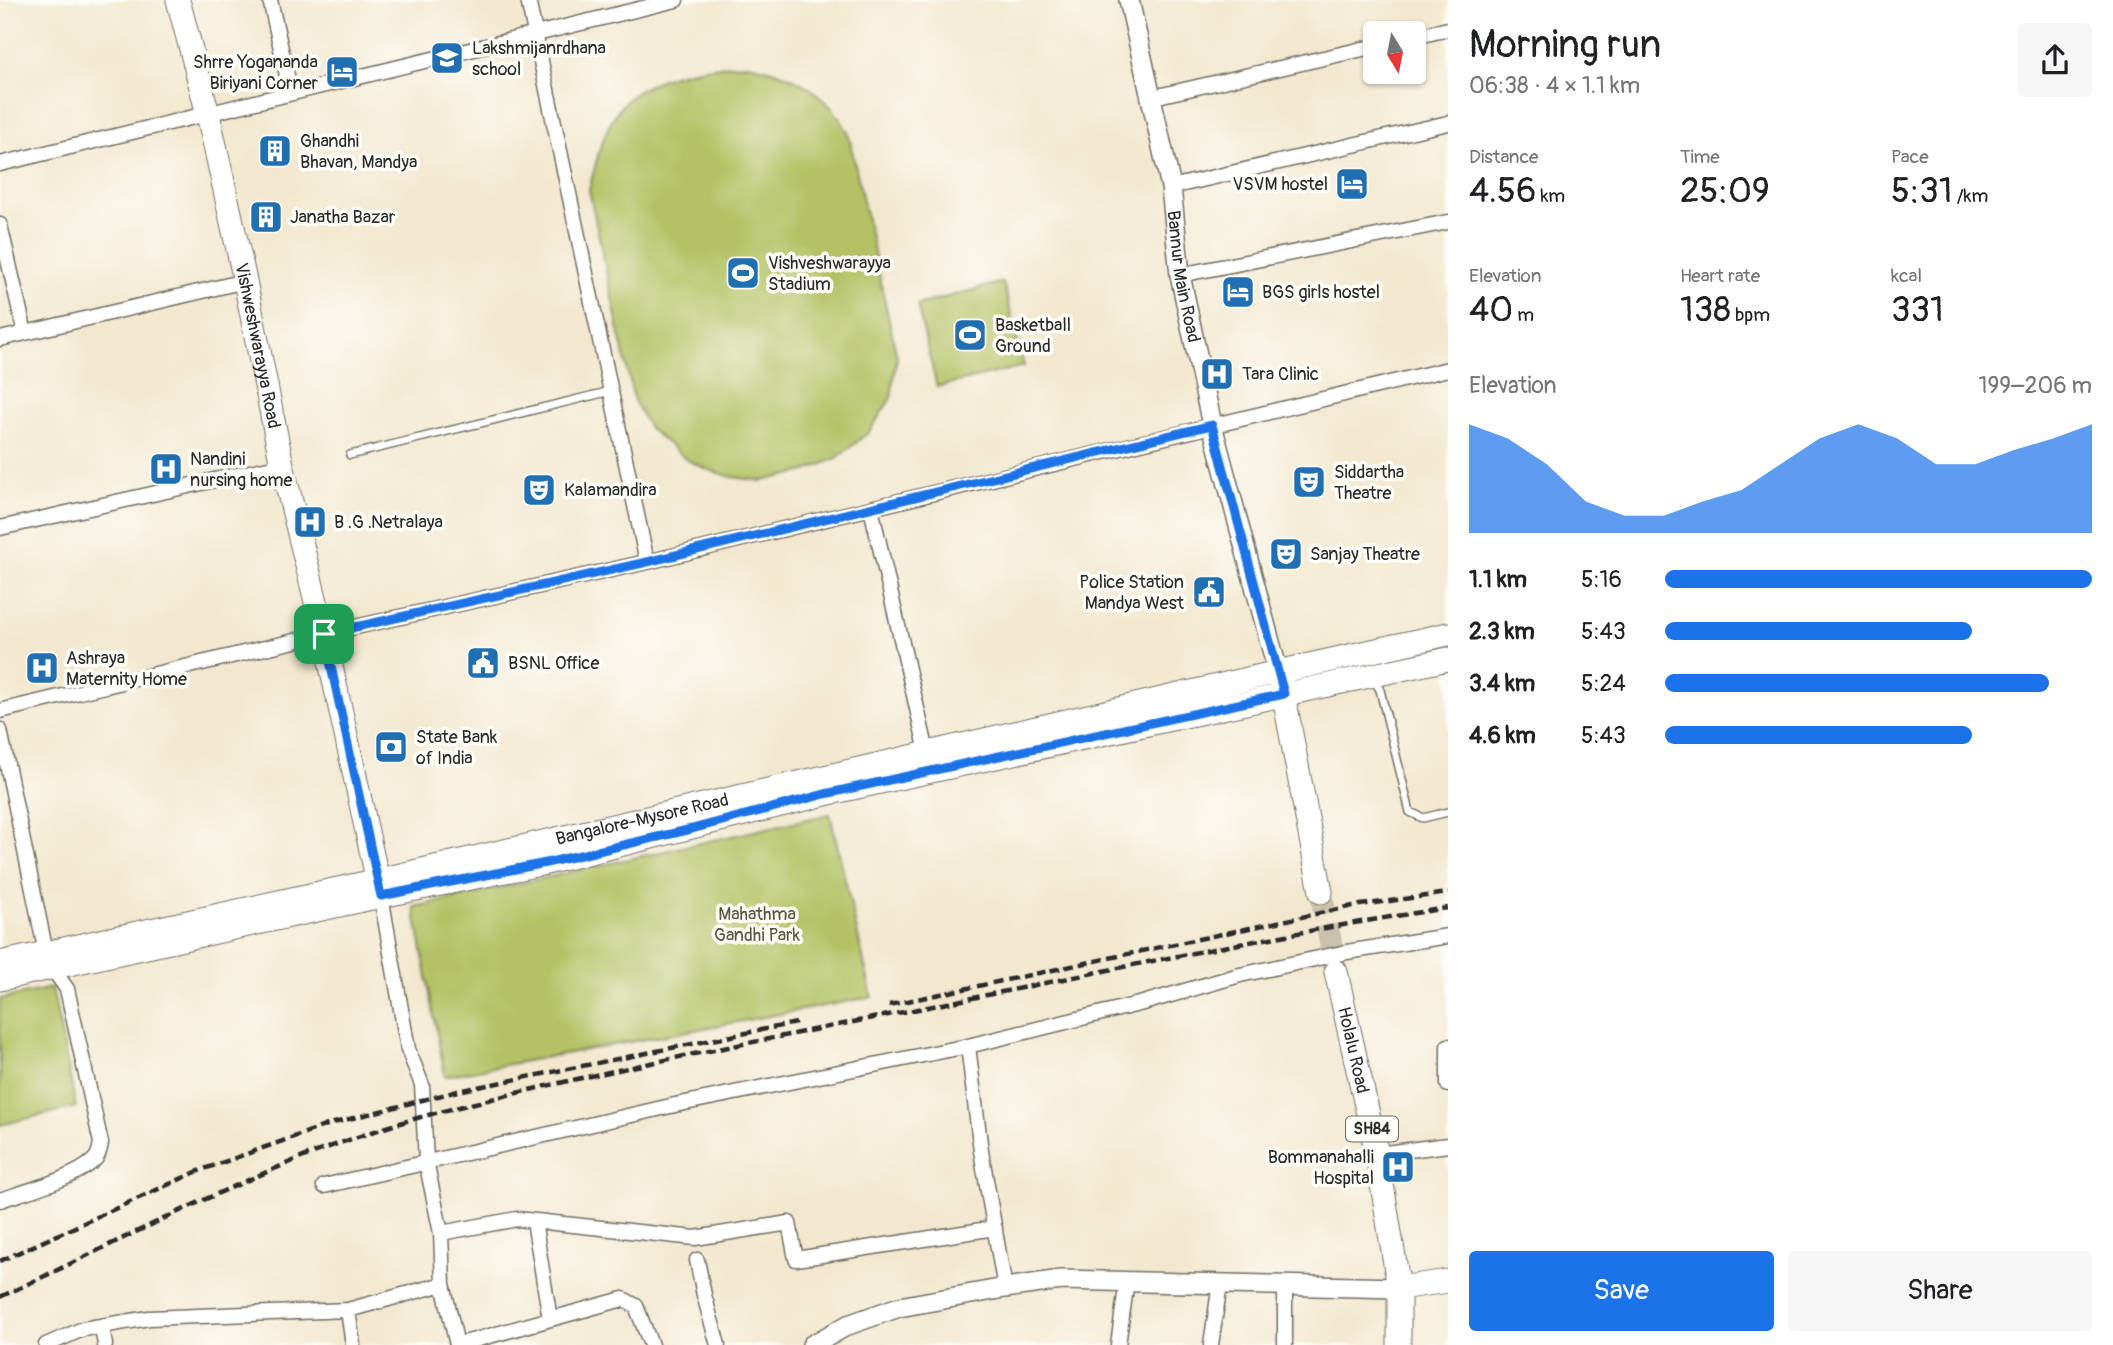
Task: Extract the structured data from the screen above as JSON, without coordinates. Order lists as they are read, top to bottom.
{
  "streets": {
    "main road": [
      "Bannur Main Road",
      "Vishweshwarayya Road",
      "Bangalore-Mysore Road",
      "Holalu Road",
      "SH84"
    ]
  },
  "crossings": [
    ["Bannur Main Road", "Bangalore-Mysore Road"],
    ["Vishweshwarayya Road", "Bangalore-Mysore Road"],
    ["Holalu Road", "SH84"]
  ],
  "parks": ["Mahathma Gandhi Park"],
  "places": {
    "school or university": ["Lakshmijanrdhana school"],
    "hotel": ["Shrre Yogananda Biriyani Corner", "VSVM hostel", "BGS girls hostel"],
    "building": ["Ghandhi Bhavan, Mandya", "Janatha Bazar"],
    "sports": ["Vishveshwarayya Stadium", "Basketball Ground"],
    "hospital": [
      "Tara Clinic",
      "Nandini nursing home",
      "B .G .Netralaya",
      "Ashraya Maternity Home",
      "Bommanahalli Hospital"
    ],
    "theatre": ["Siddartha Theatre", "Kalamandira", "Sanjay Theatre"],
    "public building": ["Police Station Mandya West", "BSNL Office"],
    "bank": ["State Bank of India"]
  },
  "north": "bottom",
  "page": {
    "heading": ["Morning run", "06:38 · 4 × 1.1 km"],
    "stats": [
      ["Distance", "4.56 km"],
      ["Time", "25:09"],
      ["Pace", "5:31 /km"],
      ["Elevation", "40 m"],
      ["Heart rate", "138 bpm"],
      ["kcal", "331"]
    ],
    "chart": ["Elevation", "199–206 m"],
    "list": [
      {
        "name": "1.1 km",
        "note": "5:16"
      },
      {
        "name": "2.3 km",
        "note": "5:43"
      },
      {
        "name": "3.4 km",
        "note": "5:24"
      },
      {
        "name": "4.6 km",
        "note": "5:43"
      }
    ],
    "buttons": ["Save", "Share"]
  }
}
